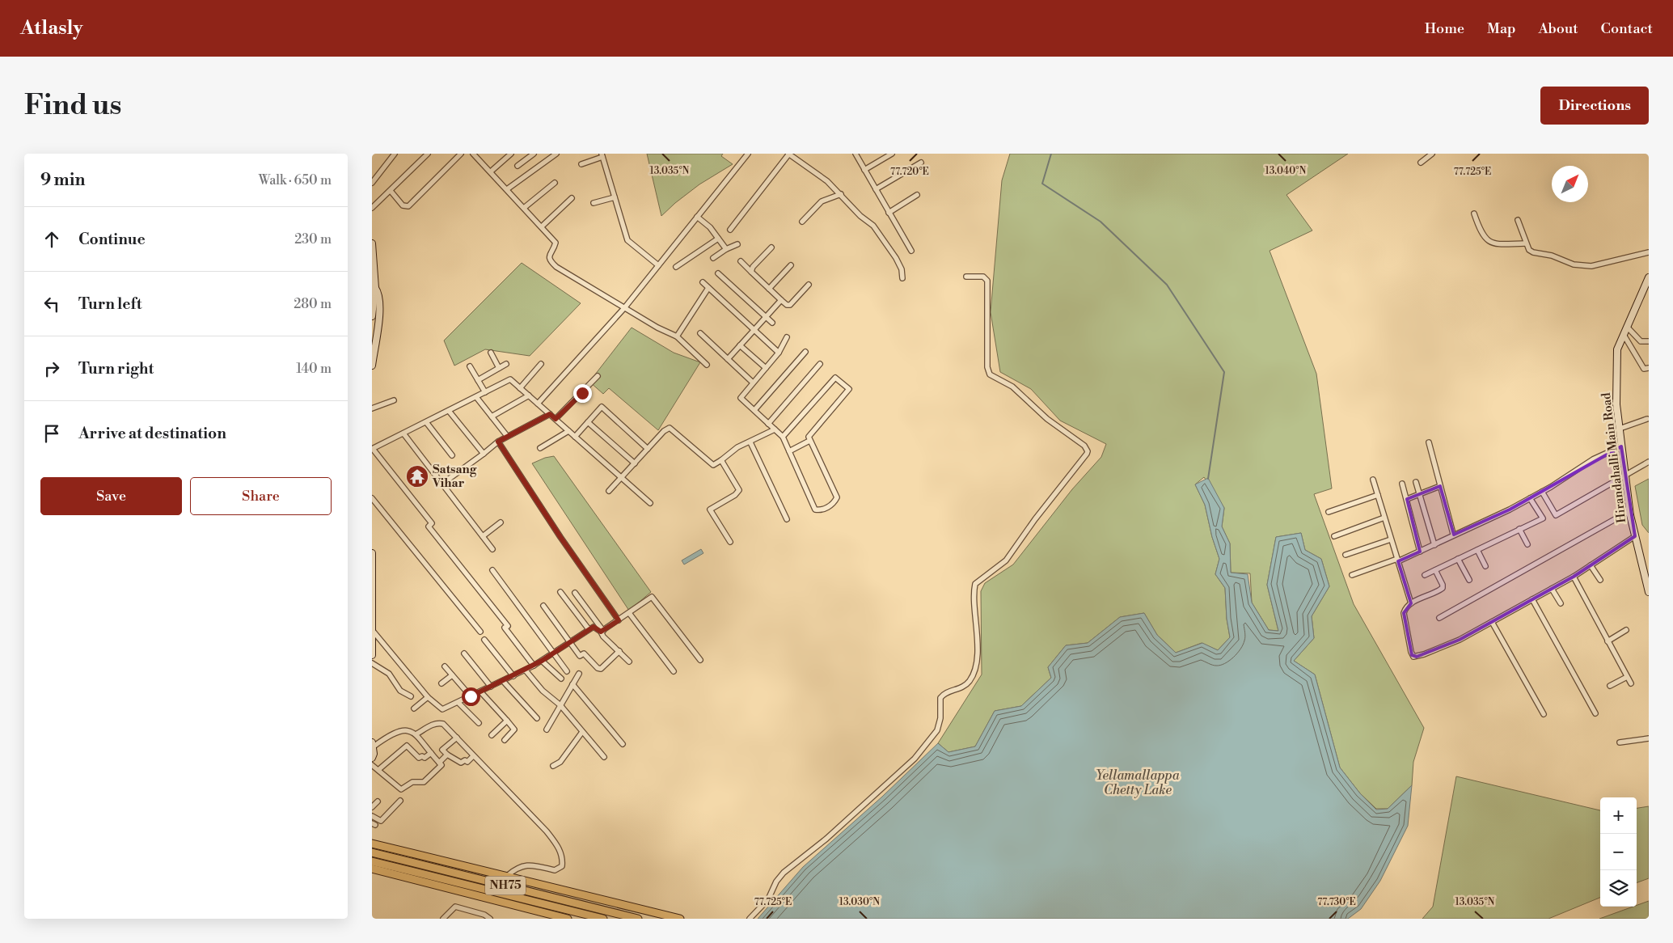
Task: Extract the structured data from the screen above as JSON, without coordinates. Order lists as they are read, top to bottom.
{
  "streets": {
    "main road": ["Hirandahalli Main Road", "NH75"]
  },
  "water": ["Yellamallappa Chetty Lake"],
  "places": {
    "temple": ["Satsang Vihar"]
  },
  "north": "top right",
  "page": {
    "header": "Atlasly",
    "nav": [
      "Home",
      "Map",
      "About",
      "Contact"
    ],
    "buttons": [
      "Directions",
      ["Save", "Share"]
    ],
    "title": "Find us",
    "heading": ["9 min", "Walk · 650 m"],
    "list": [
      ["Continue", "230 m"],
      ["Turn left", "280 m"],
      ["Turn right", "140 m"],
      "Arrive at destination"
    ],
    "map_buttons": ["+", "−"]
  },
  "coordinates": [
    "13.035°N",
    "13.040°N",
    "77.725°E",
    "77.720°E",
    "77.730°E",
    "13.030°N"
  ]
}
